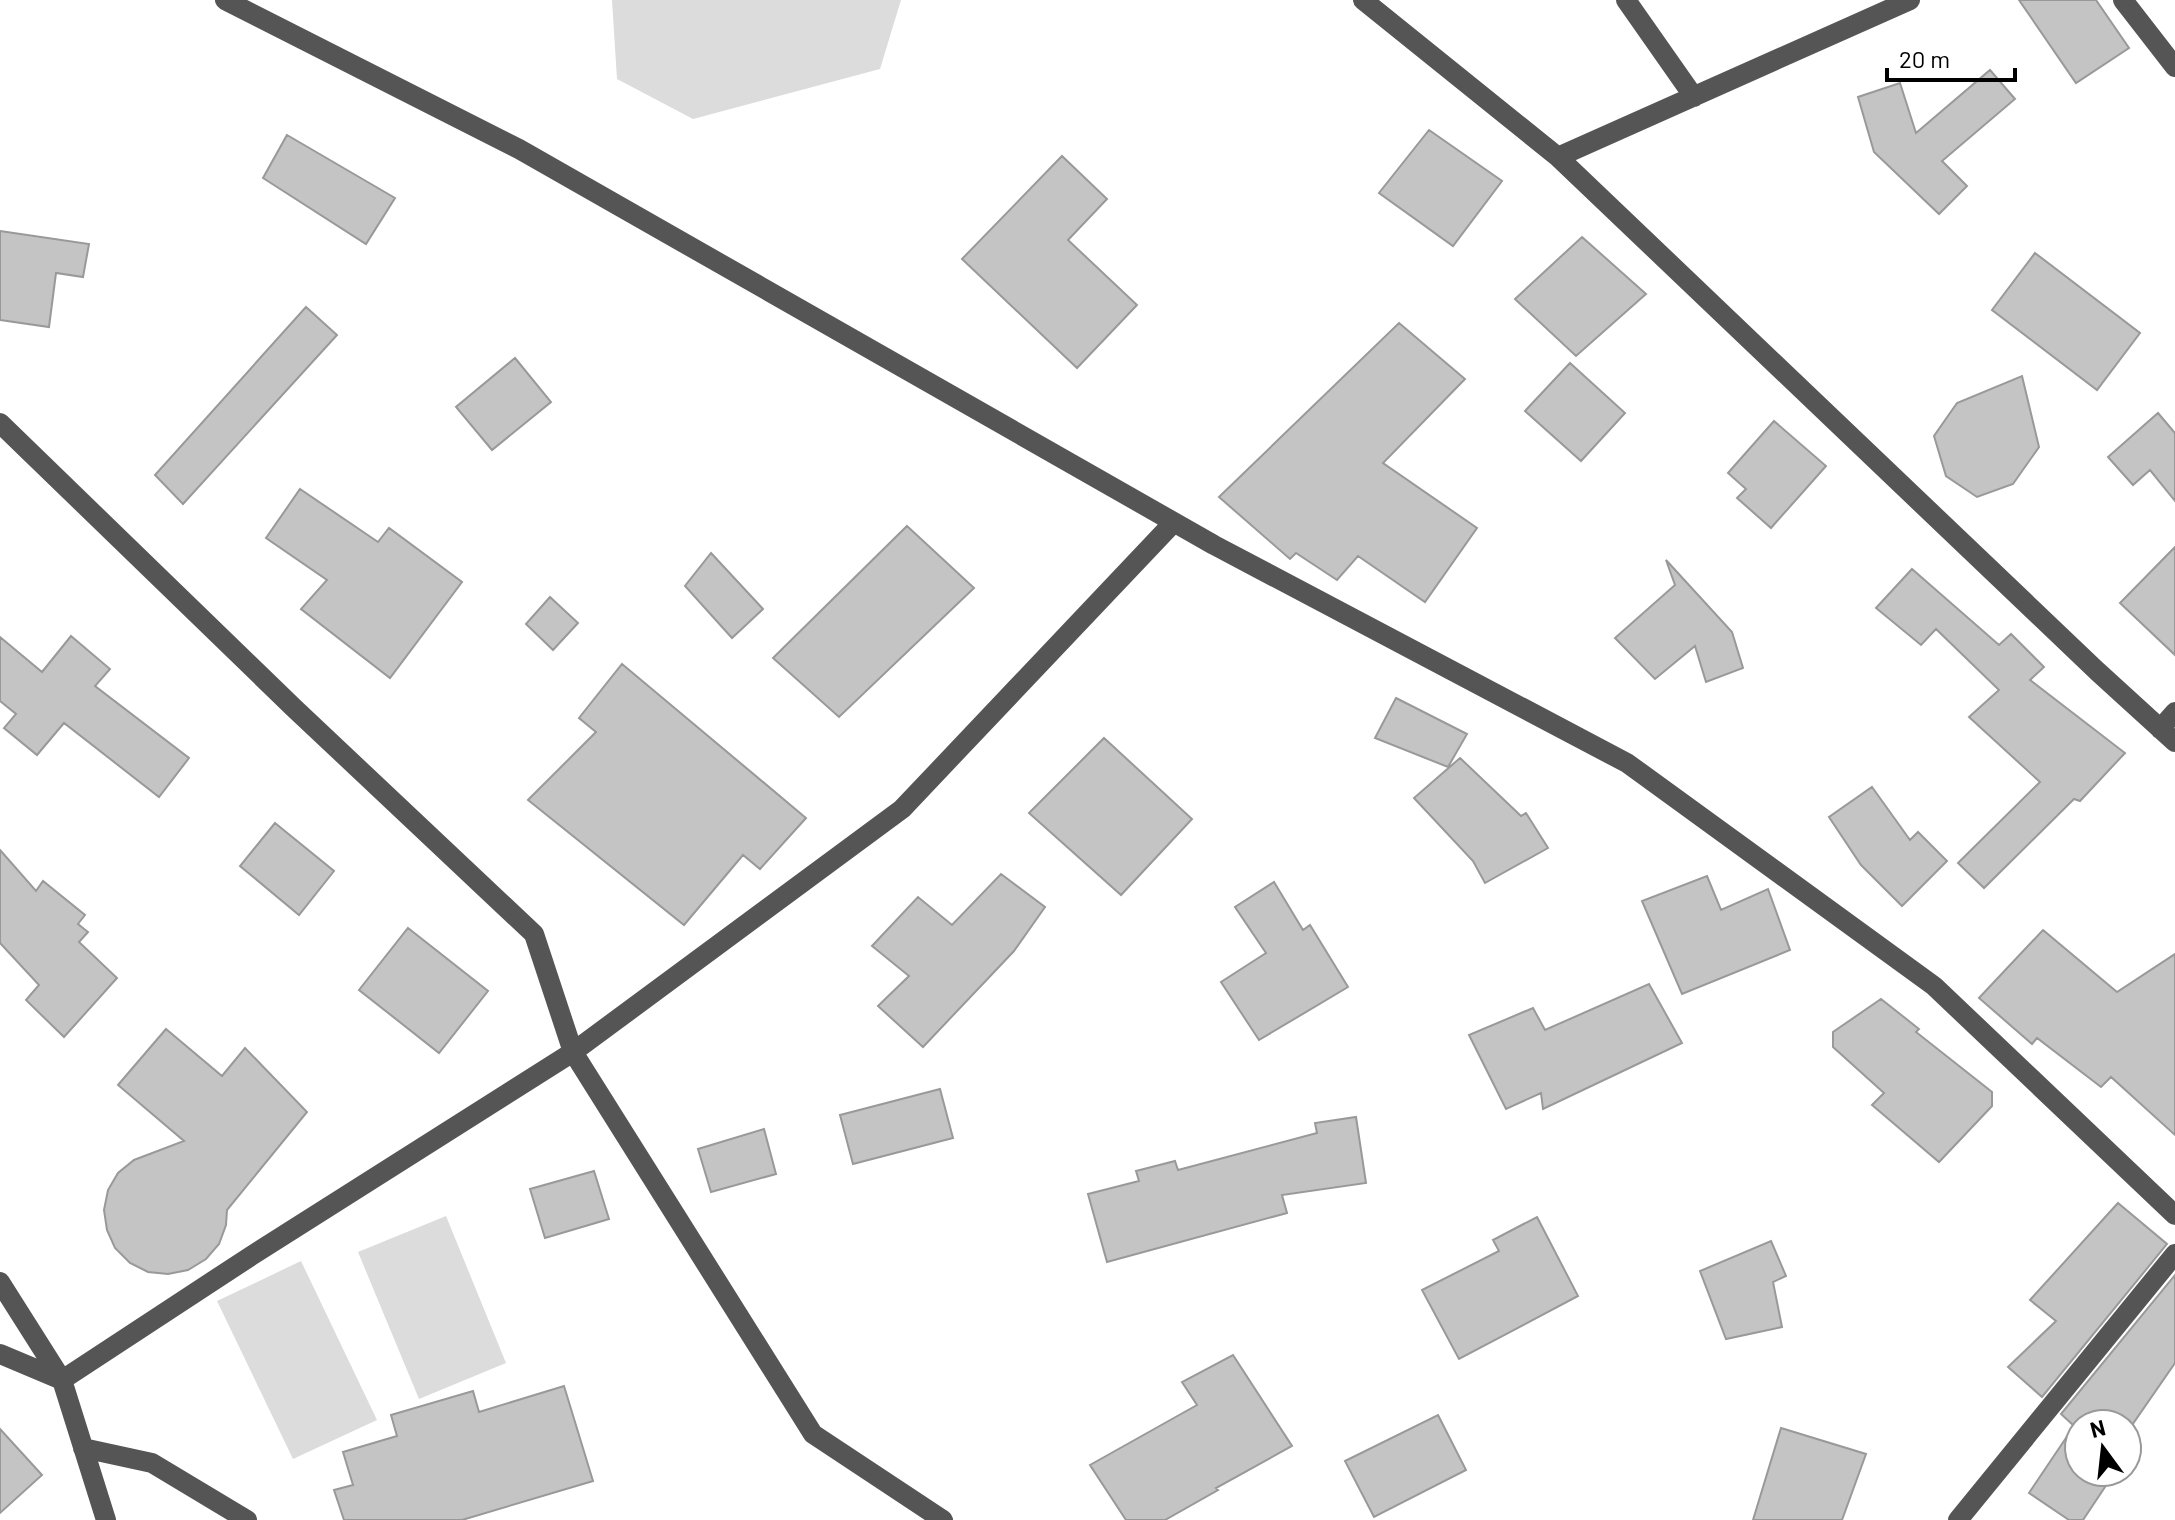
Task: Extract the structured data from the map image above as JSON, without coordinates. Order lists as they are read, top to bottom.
{
  "scale_bar": "20 m",
  "north": "top"
}
